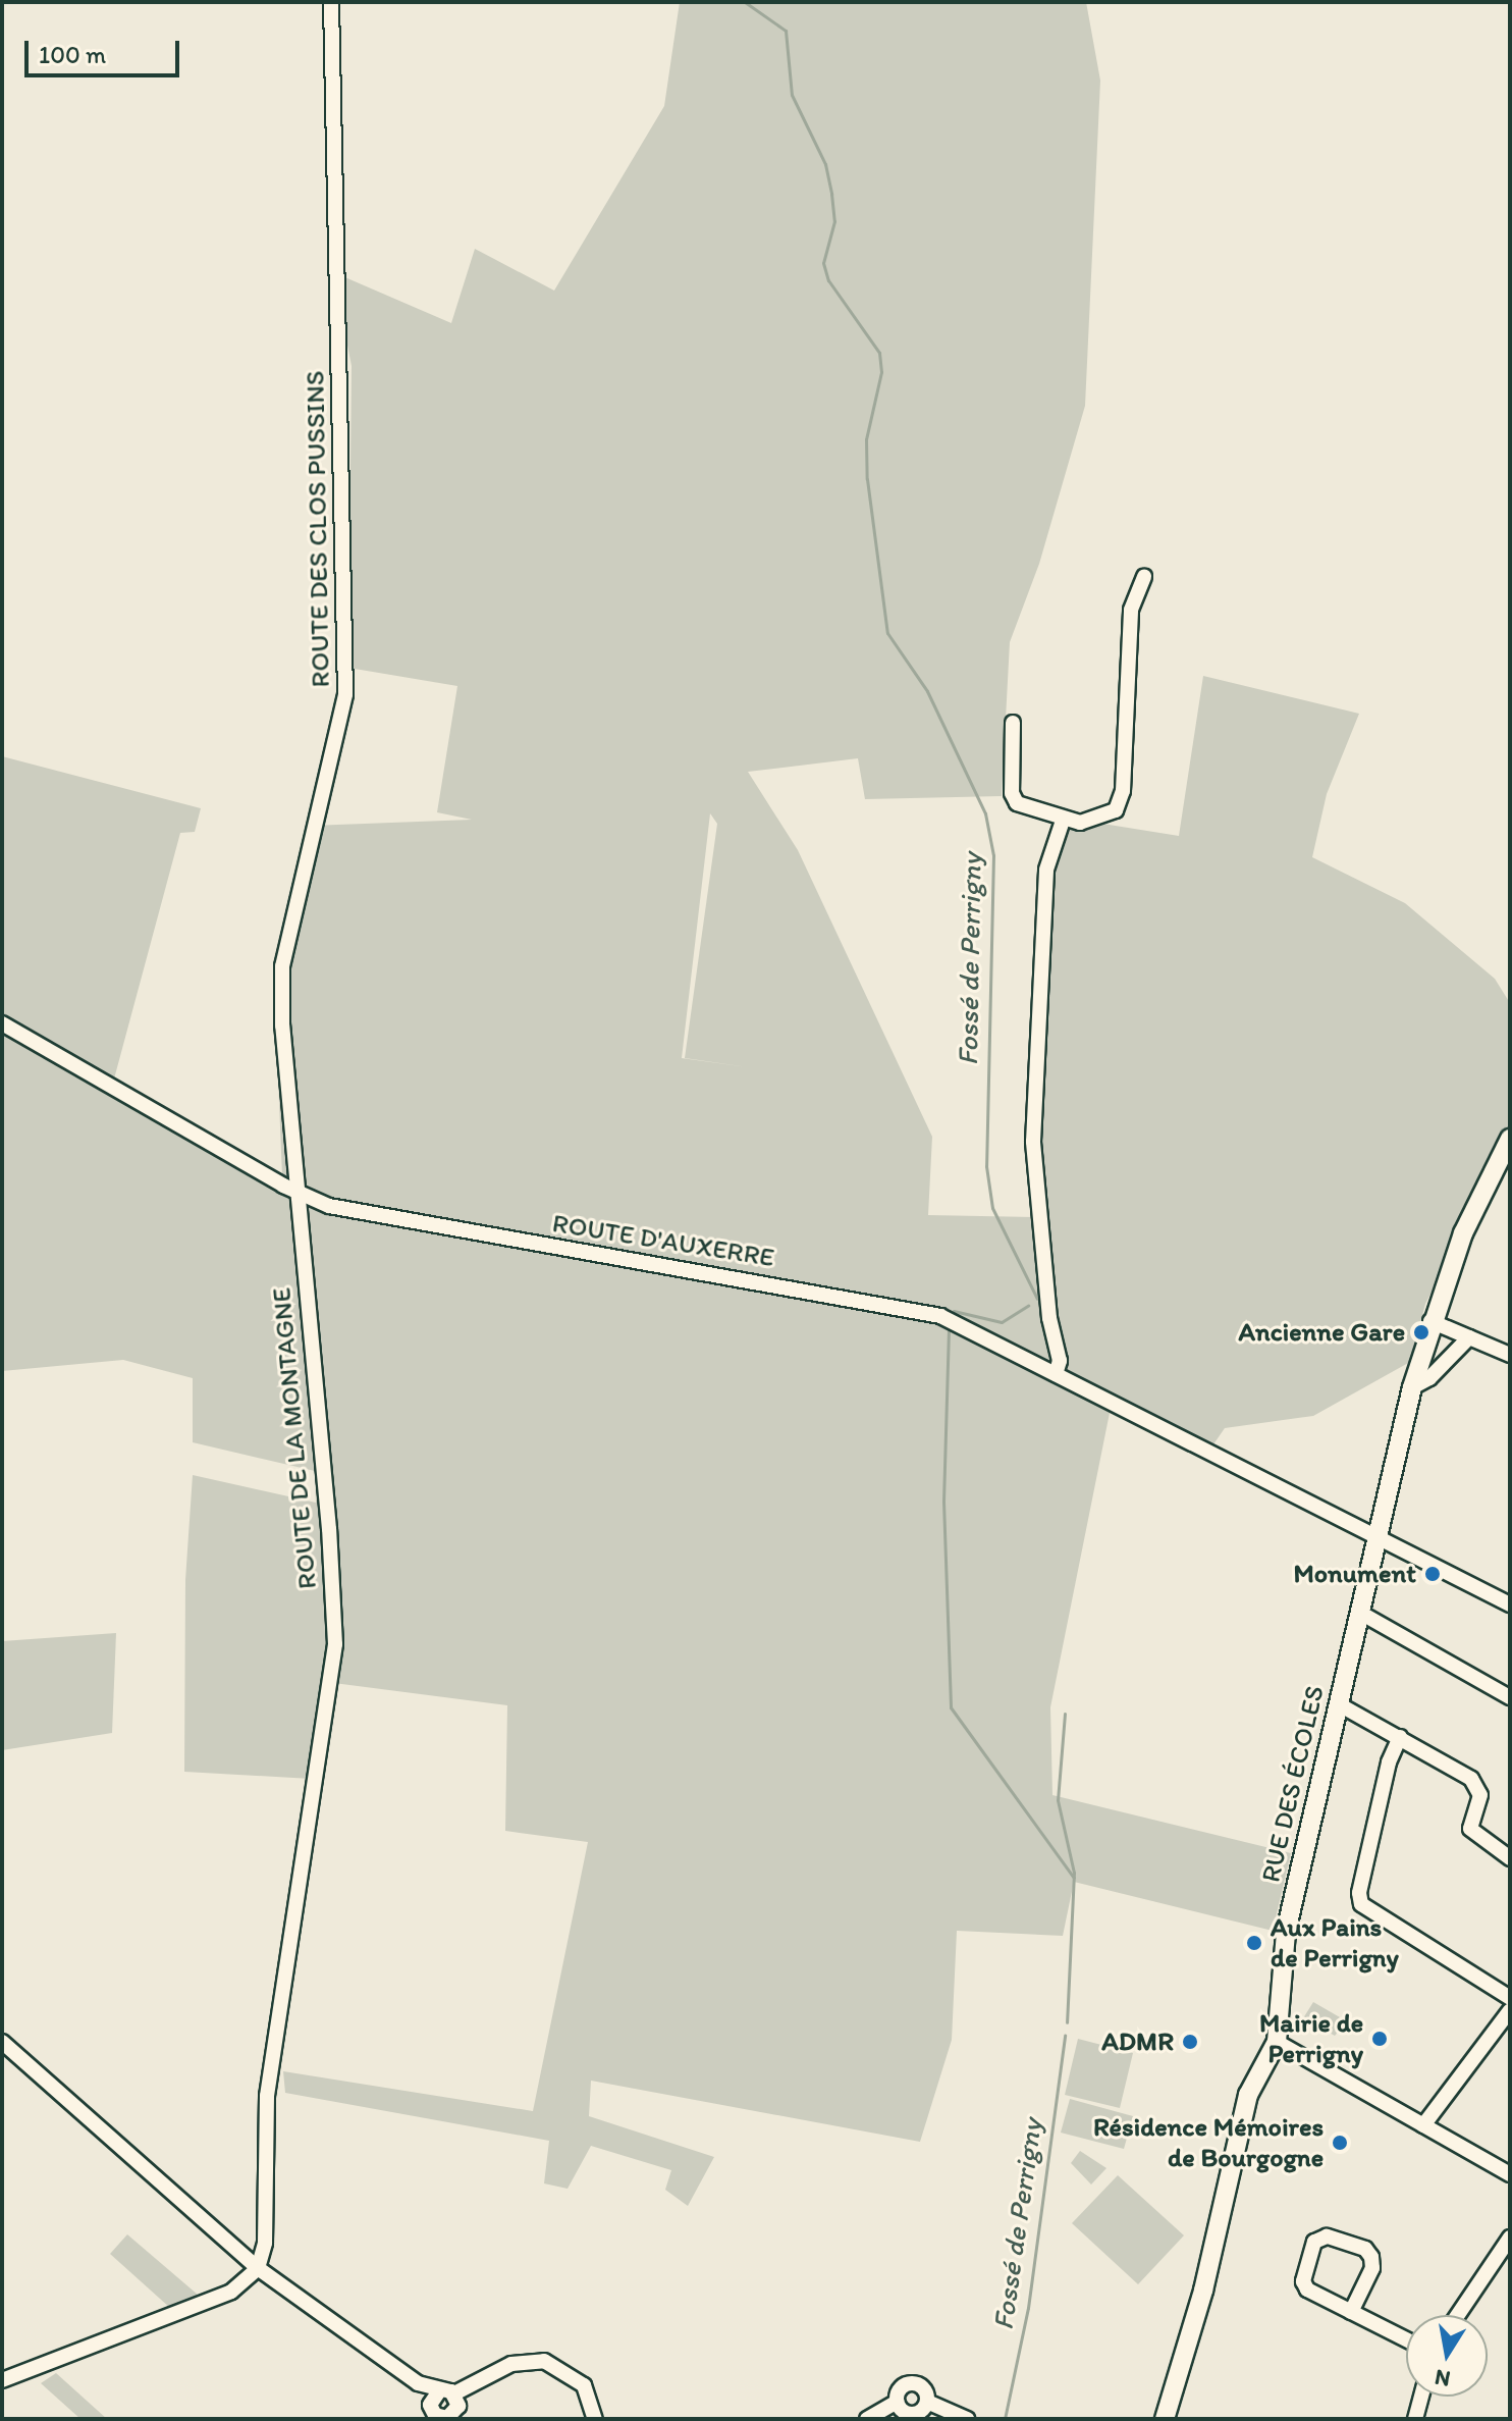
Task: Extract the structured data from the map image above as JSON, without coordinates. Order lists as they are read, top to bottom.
{
  "streets": {
    "main road": ["RUE DES ÉCOLES"],
    "street": ["ROUTE DES CLOS PUSSINS", "ROUTE D'AUXERRE", "ROUTE DE LA MONTAGNE"]
  },
  "crossings": [
    ["ROUTE DES CLOS PUSSINS", "ROUTE D'AUXERRE"],
    ["ROUTE DES CLOS PUSSINS", "ROUTE DE LA MONTAGNE"],
    ["ROUTE D'AUXERRE", "ROUTE DE LA MONTAGNE"],
    ["ROUTE D'AUXERRE", "RUE DES ÉCOLES"]
  ],
  "water": ["Fossé de Perrigny"],
  "places": [
    "Ancienne Gare",
    "Monument",
    "Aux Pains de Perrigny",
    "Mairie de Perrigny",
    "ADMR",
    "Résidence Mémoires de Bourgogne"
  ],
  "scale_bar": "100 m",
  "north": "bottom"
}
